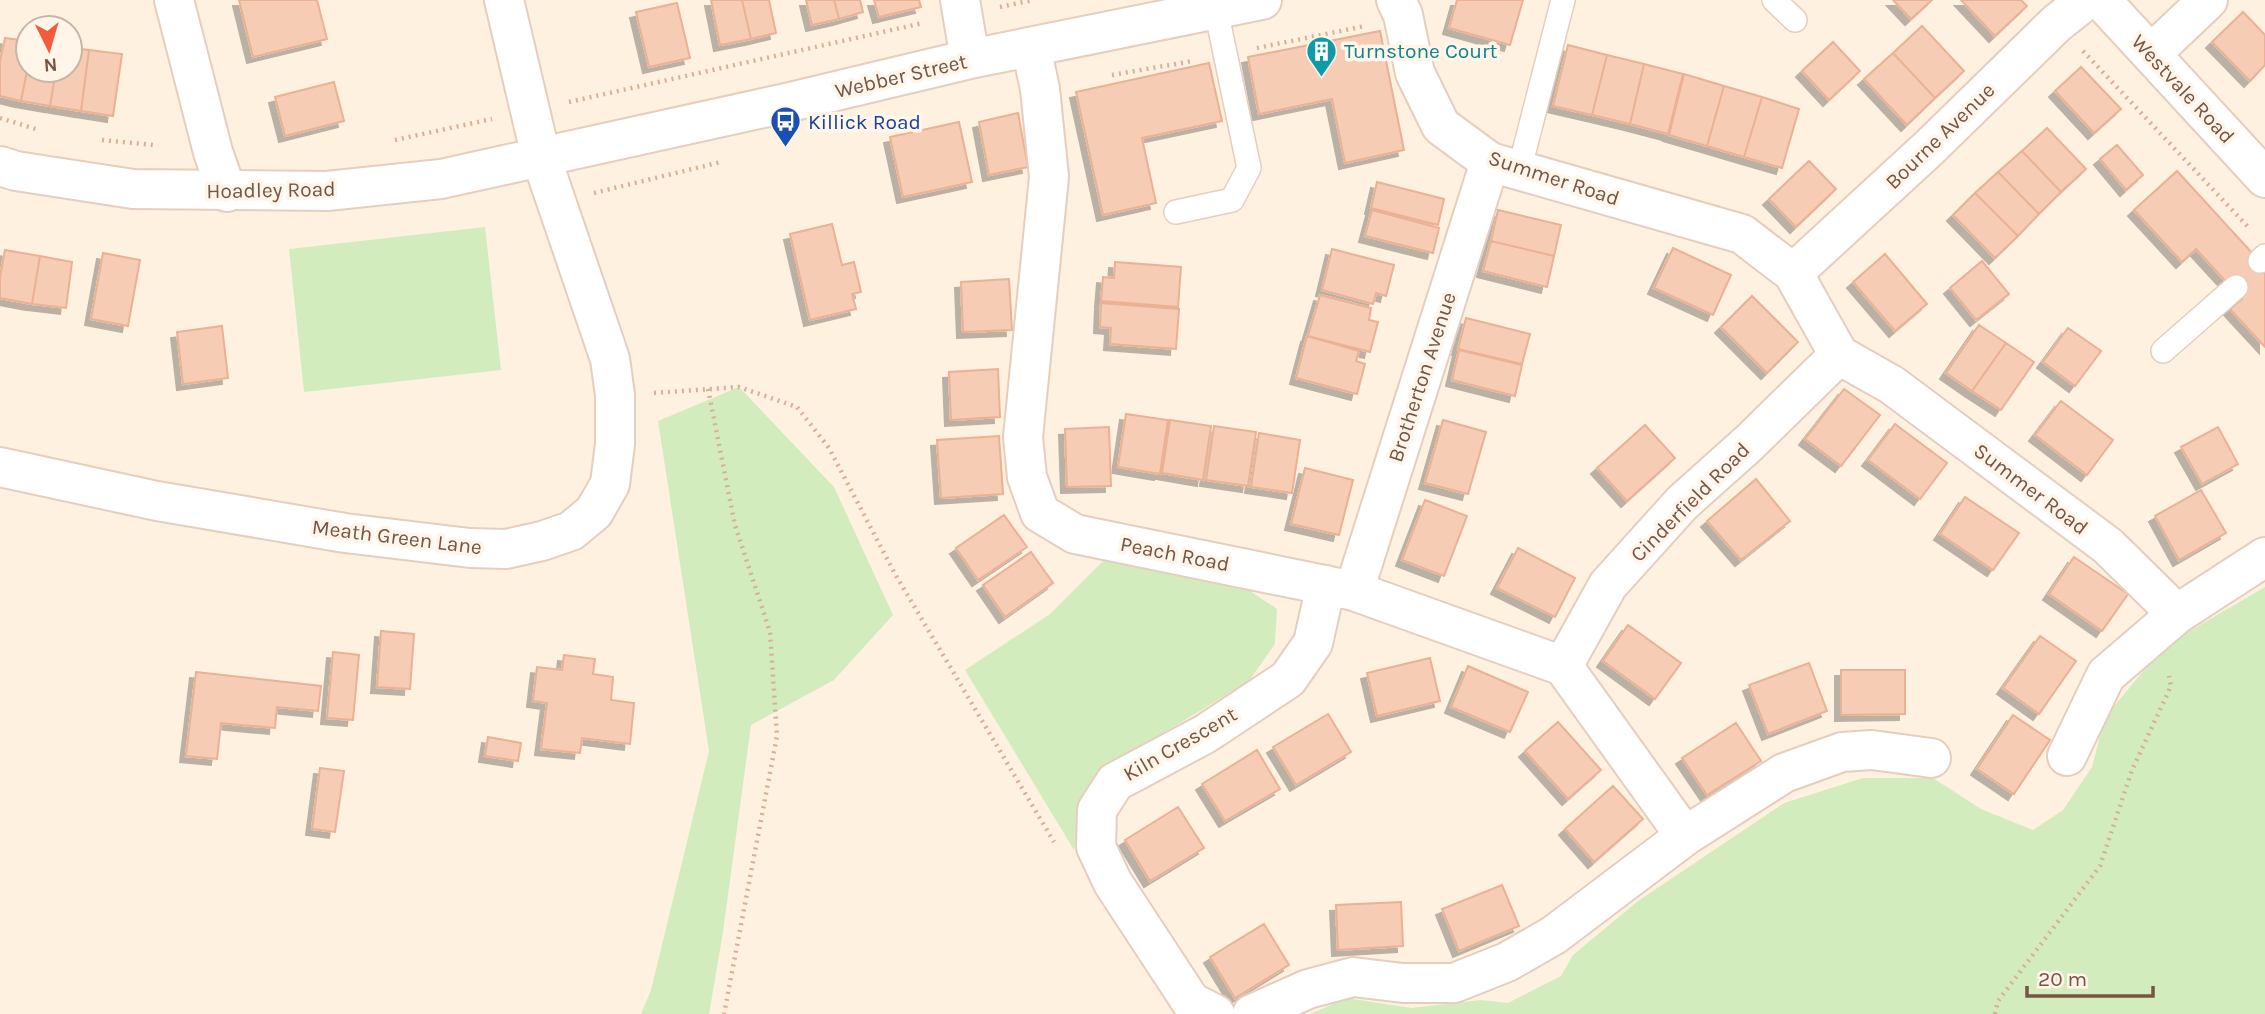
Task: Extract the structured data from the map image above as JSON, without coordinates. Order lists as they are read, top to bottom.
{
  "streets": {
    "street": [
      "Webber Street",
      "Westvale Road",
      "Bourne Avenue",
      "Summer Road",
      "Hoadley Road",
      "Brotherton Avenue",
      "Cinderfield Road",
      "Meath Green Lane",
      "Peach Road",
      "Kiln Crescent"
    ]
  },
  "crossings": [
    ["Webber Street", "Hoadley Road"],
    ["Webber Street", "Meath Green Lane"],
    ["Webber Street", "Peach Road"],
    ["Bourne Avenue", "Summer Road"],
    ["Summer Road", "Brotherton Avenue"],
    ["Summer Road", "Cinderfield Road"],
    ["Hoadley Road", "Meath Green Lane"],
    ["Brotherton Avenue", "Peach Road"],
    ["Brotherton Avenue", "Kiln Crescent"],
    ["Cinderfield Road", "Peach Road"],
    ["Peach Road", "Kiln Crescent"]
  ],
  "places": {
    "building": ["Turnstone Court"],
    "bus stop": ["Killick Road"]
  },
  "scale_bar": "20 m",
  "north": "bottom"
}
